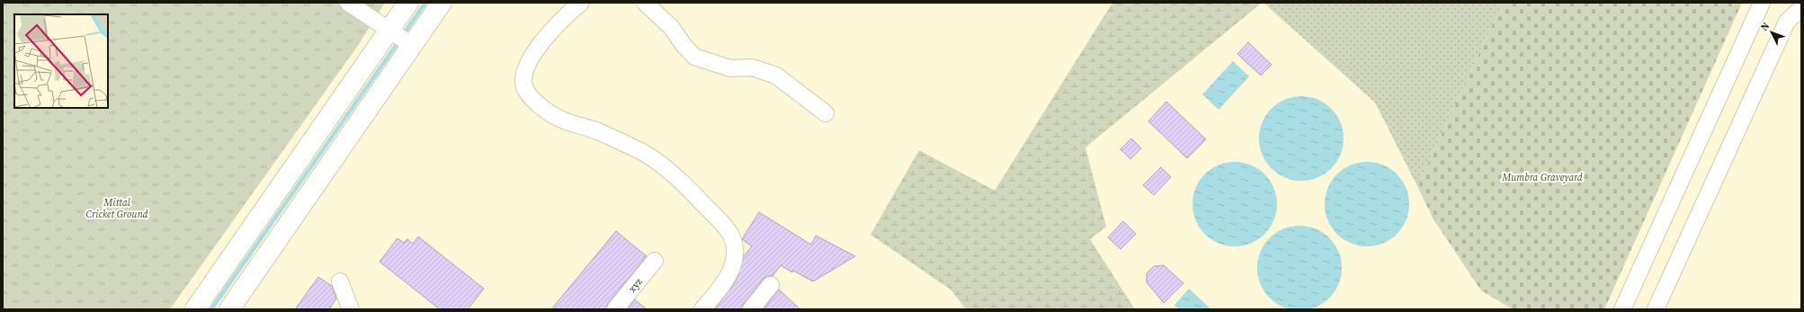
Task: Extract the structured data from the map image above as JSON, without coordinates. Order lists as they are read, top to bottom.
{
  "streets": {
    "street": ["xyz"]
  },
  "parks": ["Mumbra Graveyard", "Mittal Cricket Ground"],
  "north": "top left"
}
